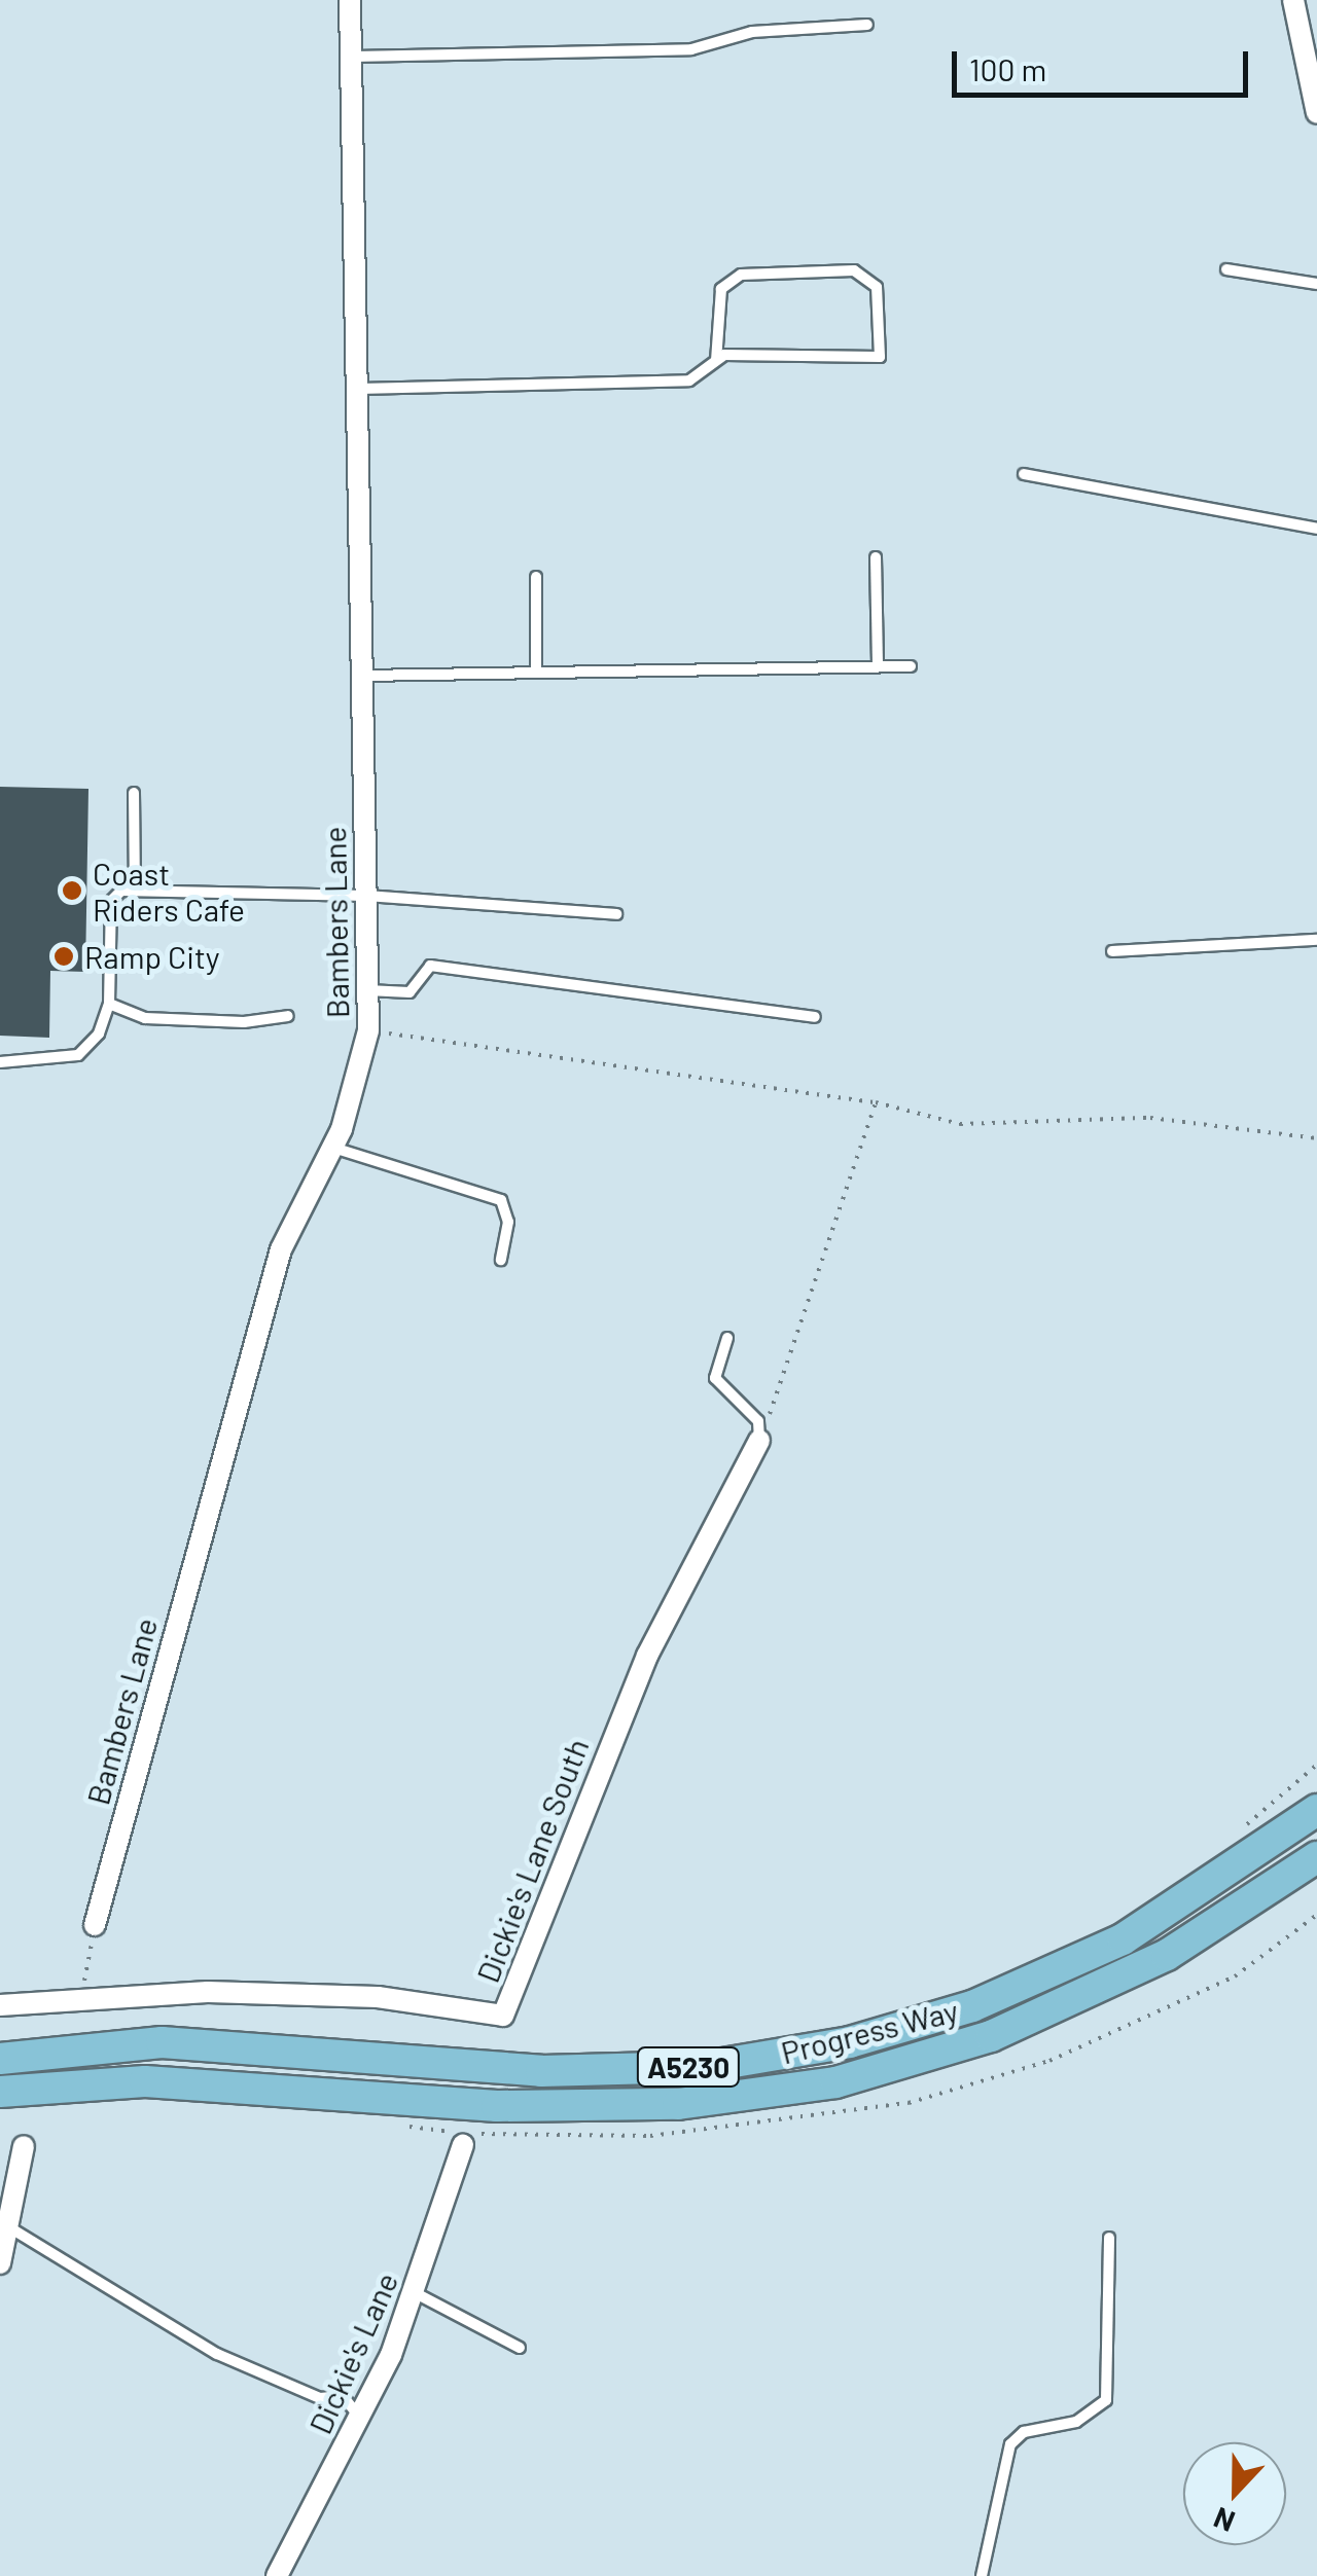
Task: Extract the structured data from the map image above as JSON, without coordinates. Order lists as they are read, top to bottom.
{
  "streets": {
    "main road": ["Progress Way", "A5230"],
    "street": ["Bambers Lane", "Dickie's Lane South", "Dickie's Lane"]
  },
  "places": ["Coast Riders Cafe", "Ramp City"],
  "scale_bar": "100 m",
  "north": "bottom"
}
